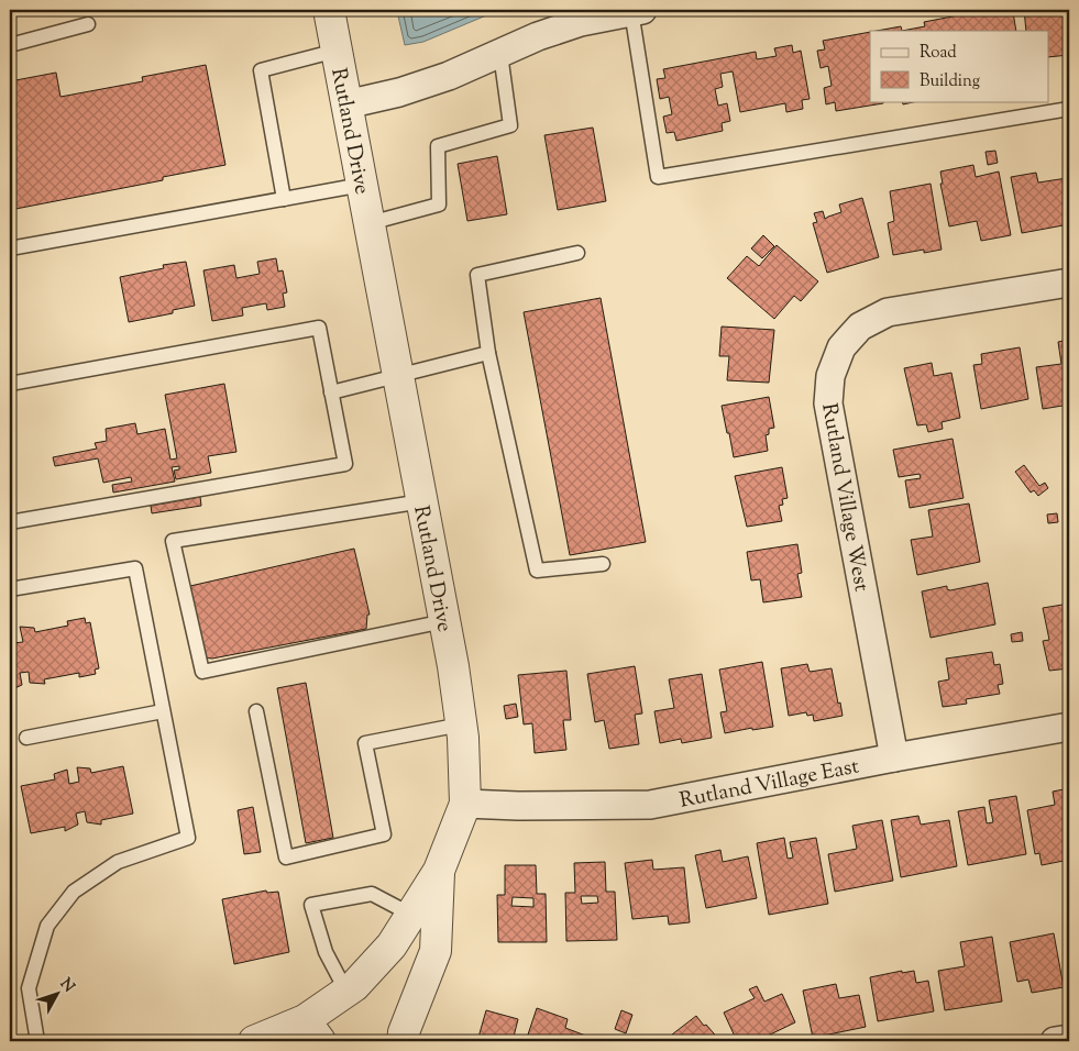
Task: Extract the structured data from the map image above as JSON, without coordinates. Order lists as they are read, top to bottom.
{
  "streets": {
    "street": ["Rutland Drive", "Rutland Village West", "Rutland Village East"]
  },
  "crossings": [
    ["Rutland Drive", "Rutland Village East"],
    ["Rutland Village West", "Rutland Village East"]
  ],
  "legend": ["Road", "Building"],
  "north": "top right"
}
